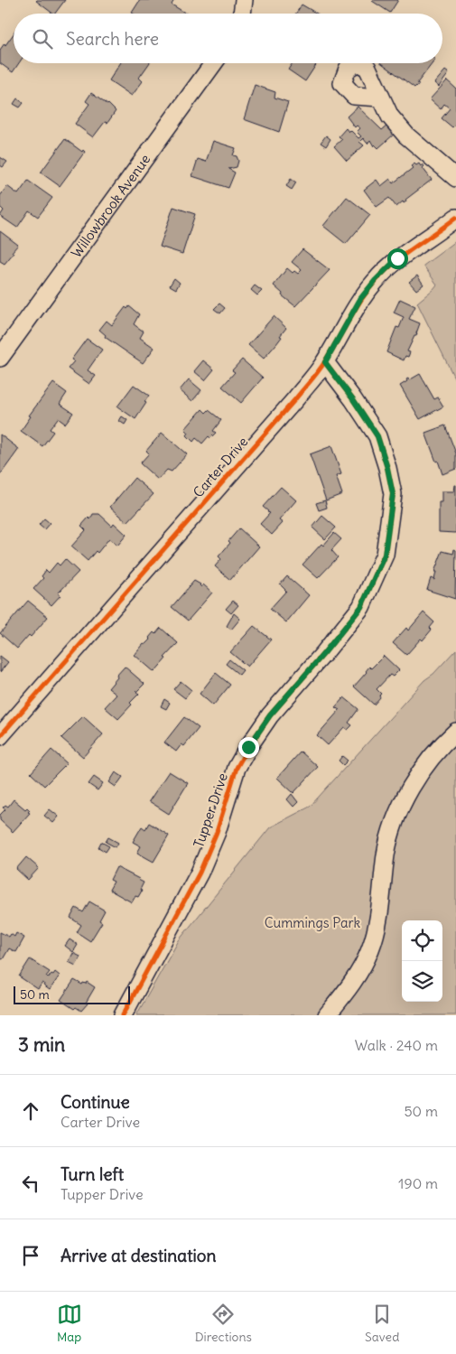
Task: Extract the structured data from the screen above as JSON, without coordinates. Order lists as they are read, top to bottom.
{
  "streets": {
    "street": ["Willowbrook Avenue", "Carter Drive", "Tupper Drive"]
  },
  "crossings": [
    ["Carter Drive", "Tupper Drive"]
  ],
  "parks": ["Cummings Park"],
  "scale_bar": "50 m",
  "page": {
    "search": "Search here",
    "scale": "50 m",
    "heading": ["3 min", "Walk · 240 m"],
    "list": [
      ["Continue", "Carter Drive", "50 m"],
      ["Turn left", "Tupper Drive", "190 m"],
      "Arrive at destination"
    ],
    "nav": ["Map", "Directions", "Saved"]
  }
}
